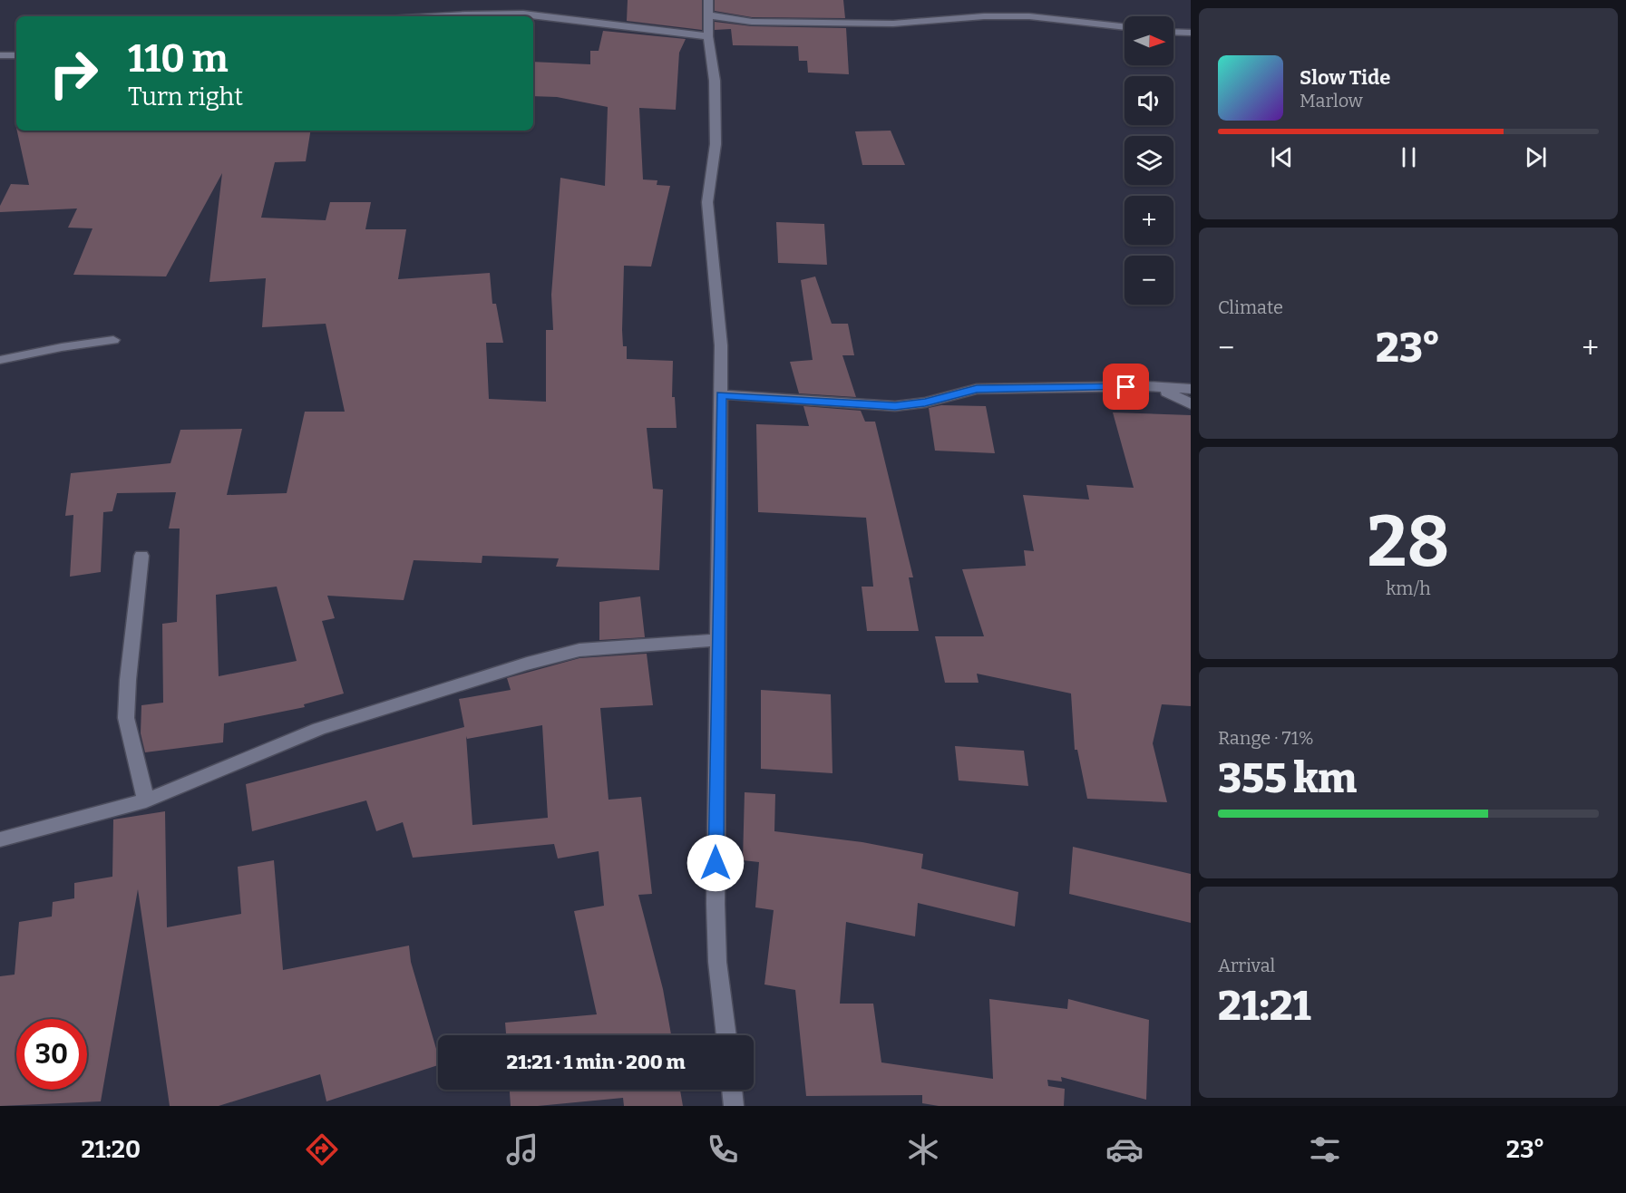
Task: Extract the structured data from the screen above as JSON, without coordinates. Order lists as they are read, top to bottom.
{
  "north": "right",
  "page": {
    "map_buttons": ["+", "−"],
    "turn": ["110 m", "Turn right"],
    "song": ["Slow Tide", "Marlow"],
    "tile": [
      "Climate",
      ["28", "km/h"],
      ["Range · 71%", "355 km"],
      ["Arrival", "21:21"]
    ],
    "heat": ["−", "23°", "+"],
    "limit": "30",
    "trip": "21:21 · 1 min · 200 m",
    "tabs": ["21:20", "23°"]
  }
}
